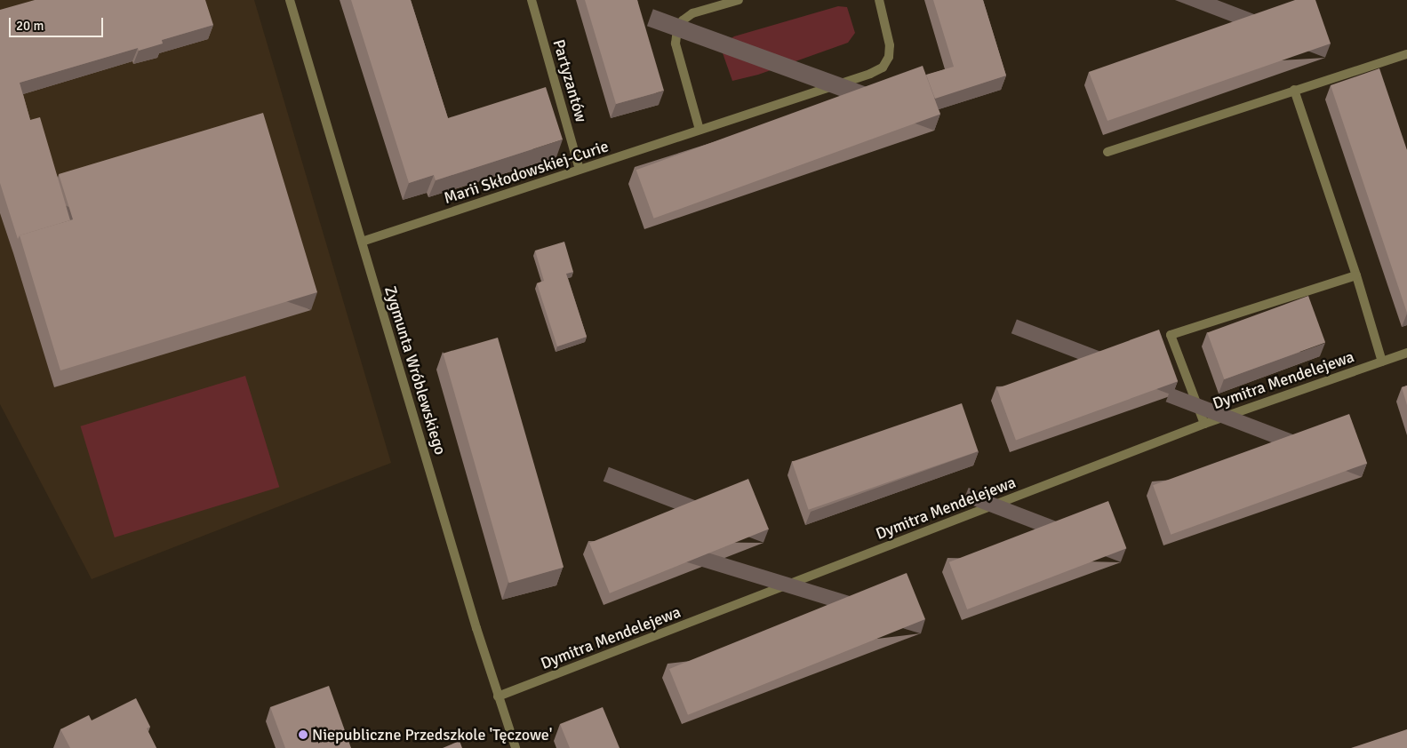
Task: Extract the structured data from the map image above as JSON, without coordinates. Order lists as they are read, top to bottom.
{
  "streets": {
    "street": [
      "Partyzantów",
      "Marii Skłodowskiej-Curie",
      "Zygmunta Wróblewskiego",
      "Dymitra Mendelejewa"
    ]
  },
  "crossings": [
    ["Partyzantów", "Marii Skłodowskiej-Curie"],
    ["Marii Skłodowskiej-Curie", "Zygmunta Wróblewskiego"],
    ["Zygmunta Wróblewskiego", "Dymitra Mendelejewa"]
  ],
  "places": ["Niepubliczne Przedszkole 'Tęczowe'"],
  "scale_bar": "20 m"
}
